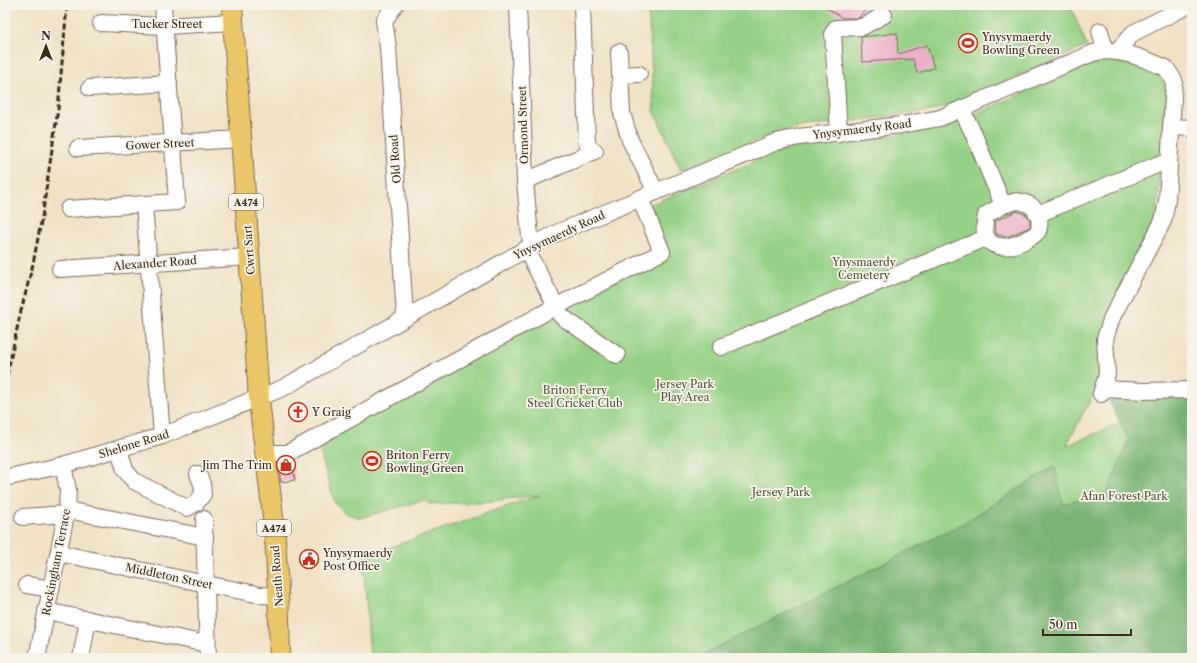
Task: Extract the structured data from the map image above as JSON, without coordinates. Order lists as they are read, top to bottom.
{
  "streets": {
    "main road": ["A474", "Cwrt Sart", "Neath Road"],
    "street": [
      "Tucker Street",
      "Ormond Street",
      "Ynysymaerdy Road",
      "Gower Street",
      "Old Road",
      "Alexander Road",
      "Shelone Road",
      "Rockingham Terrace",
      "Middleton Street"
    ]
  },
  "crossings": [
    ["Tucker Street", "Cwrt Sart"],
    ["Ormond Street", "Ynysymaerdy Road"],
    ["Ynysymaerdy Road", "Old Road"],
    ["Ynysymaerdy Road", "Cwrt Sart"],
    ["Ynysymaerdy Road", "Shelone Road"],
    ["Ynysymaerdy Road", "Neath Road"],
    ["Gower Street", "Cwrt Sart"],
    ["Cwrt Sart", "Alexander Road"],
    ["Cwrt Sart", "Shelone Road"],
    ["Cwrt Sart", "Neath Road"],
    ["Shelone Road", "Rockingham Terrace"],
    ["Shelone Road", "Neath Road"],
    ["Rockingham Terrace", "Middleton Street"],
    ["Middleton Street", "Neath Road"]
  ],
  "parks": [
    "Ynysmaerdy Cemetery",
    "Jersey Park Play Area",
    "Briton Ferry Steel Cricket Club",
    "Jersey Park",
    "Afan Forest Park"
  ],
  "places": {
    "sports": ["Ynysymaerdy Bowling Green", "Briton Ferry Bowling Green"],
    "church": ["Y Graig"],
    "shop": ["Jim The Trim"],
    "public building": ["Ynysymaerdy Post Office"]
  },
  "scale_bar": "50 m",
  "north": "top"
}
